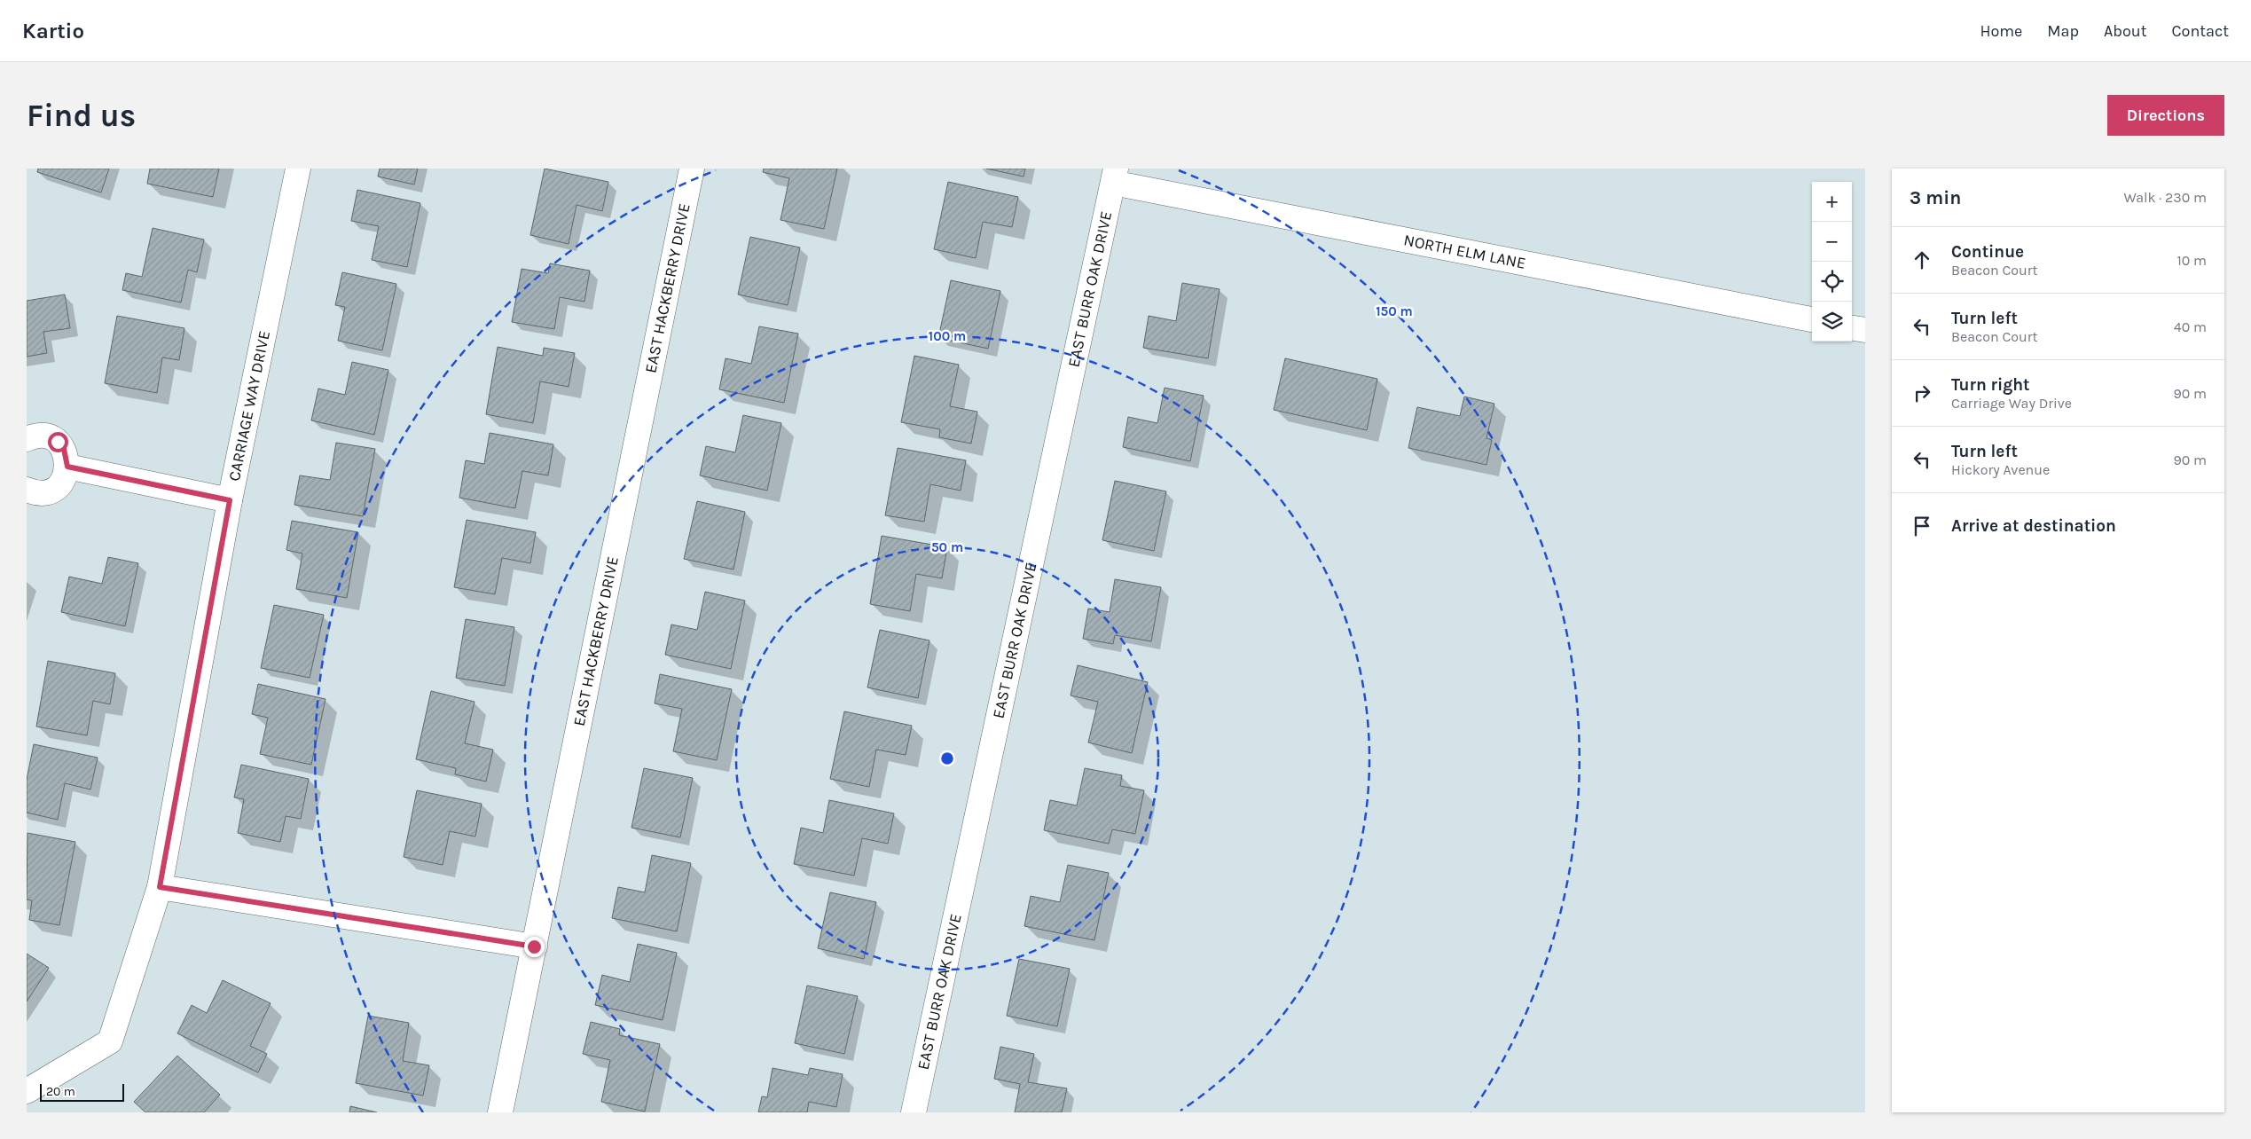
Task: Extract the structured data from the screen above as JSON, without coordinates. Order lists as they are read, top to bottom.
{
  "streets": {
    "street": [
      "NORTH ELM LANE",
      "EAST HACKBERRY DRIVE",
      "EAST BURR OAK DRIVE",
      "CARRIAGE WAY DRIVE"
    ]
  },
  "crossings": [
    ["NORTH ELM LANE", "EAST BURR OAK DRIVE"]
  ],
  "scale_bar": "20 m",
  "page": {
    "header": "Kartio",
    "nav": [
      "Home",
      "Map",
      "About",
      "Contact"
    ],
    "buttons": "Directions",
    "title": "Find us",
    "heading": ["3 min", "Walk · 230 m"],
    "map_buttons": ["+", "−"],
    "list": [
      ["Continue", "Beacon Court", "10 m"],
      ["Turn left", "Beacon Court", "40 m"],
      ["Turn right", "Carriage Way Drive", "90 m"],
      ["Turn left", "Hickory Avenue", "90 m"],
      "Arrive at destination"
    ],
    "scale": "20 m"
  },
  "rings": ["150 m", "100 m", "50 m"]
}
